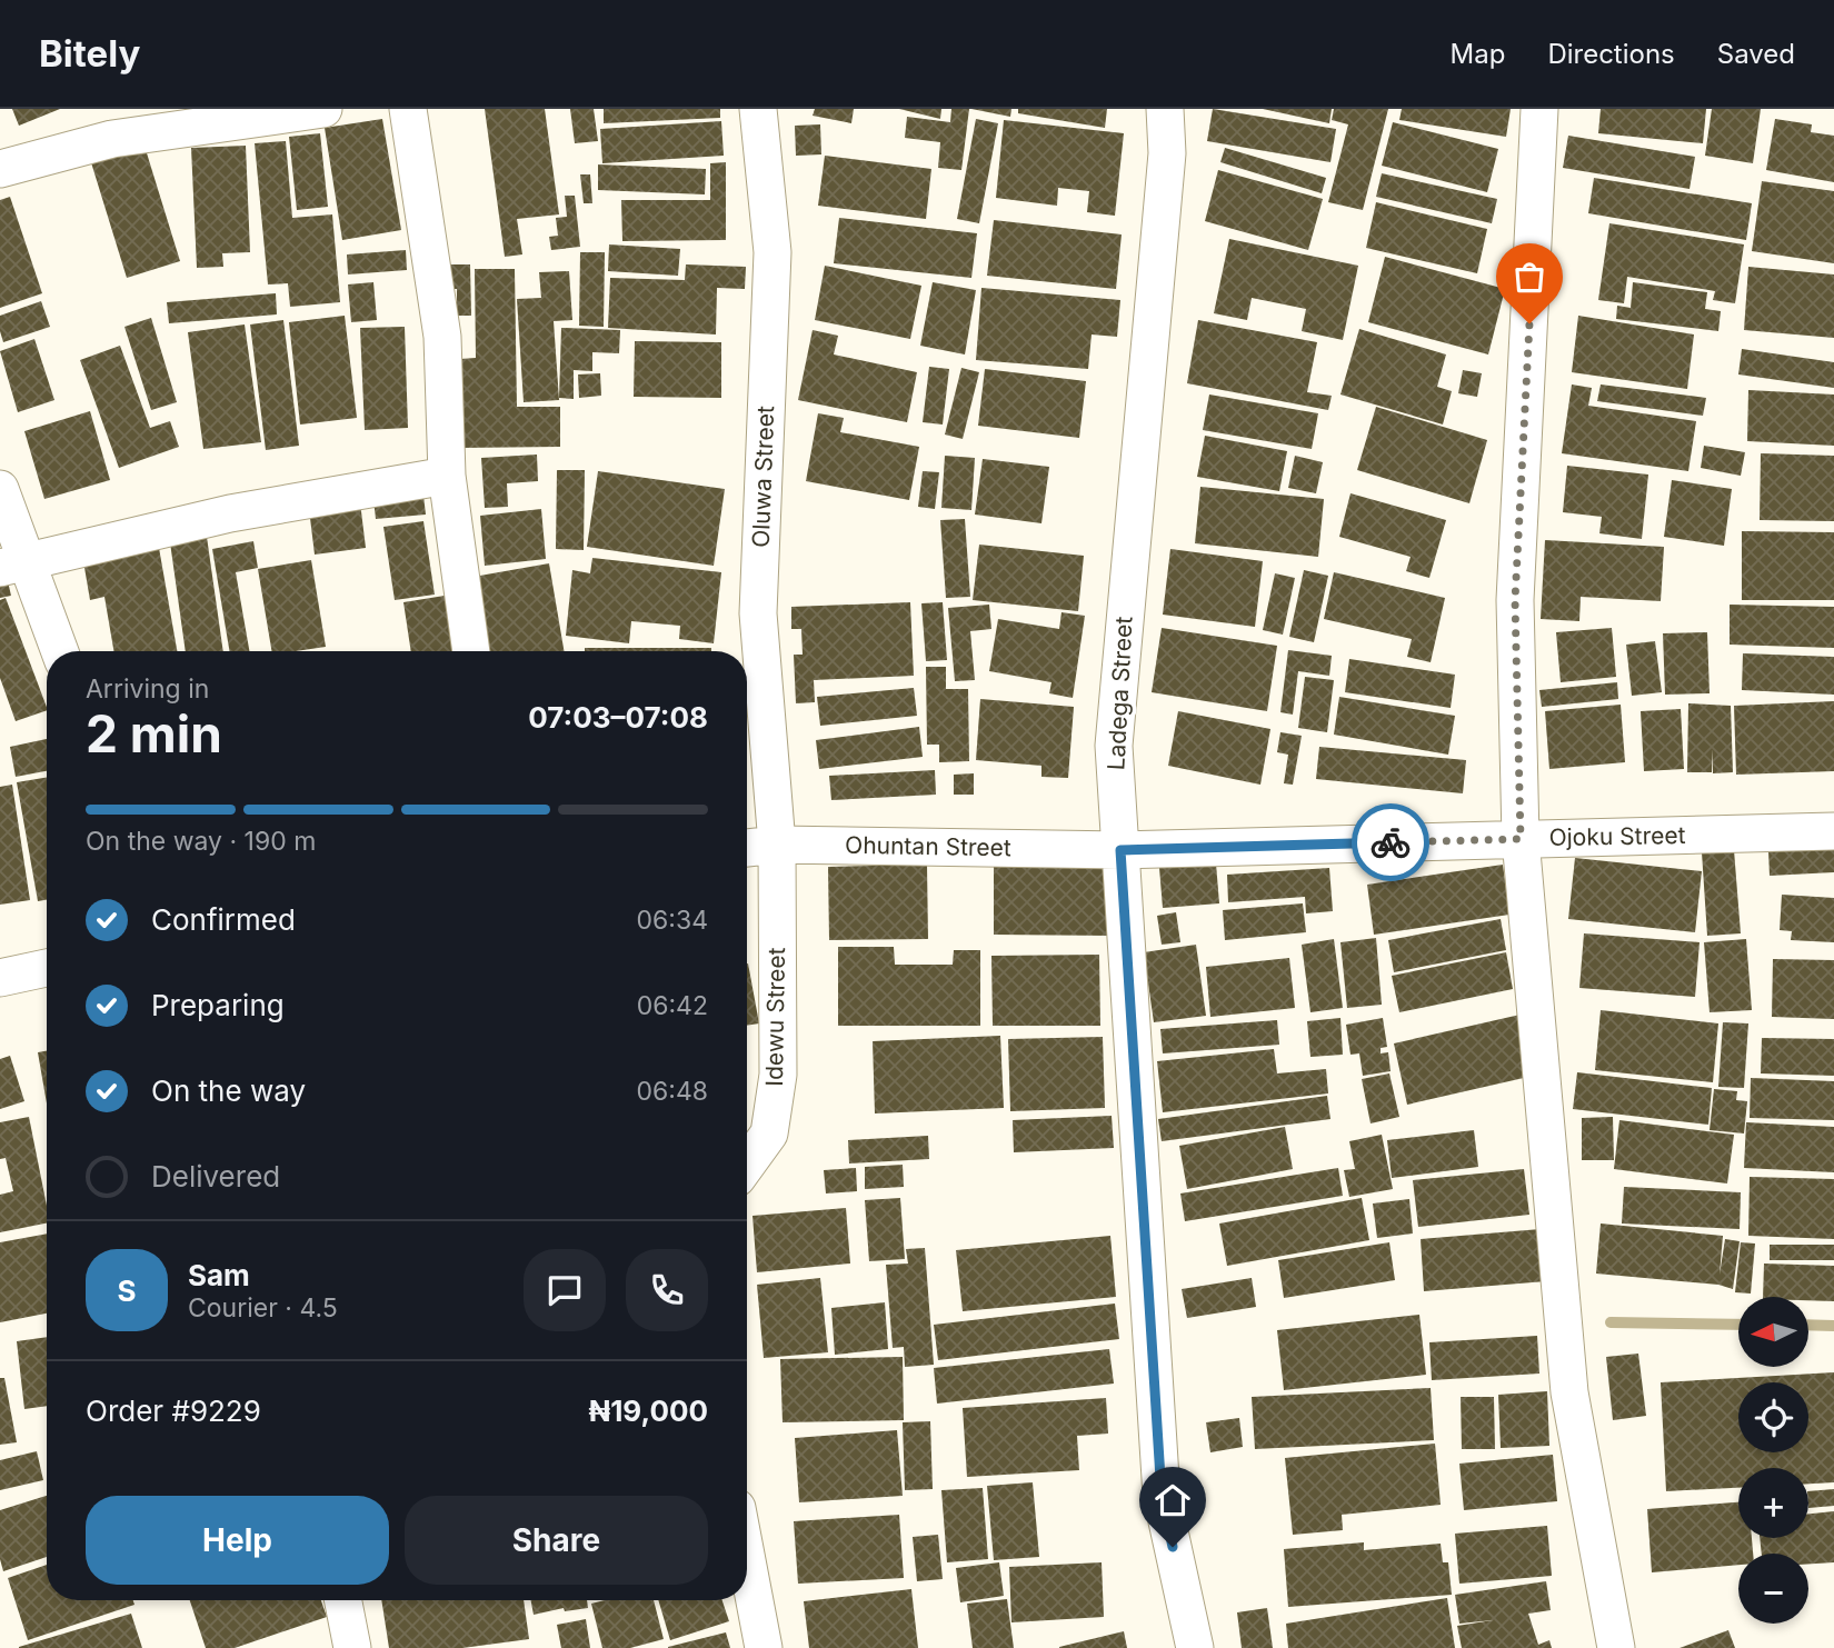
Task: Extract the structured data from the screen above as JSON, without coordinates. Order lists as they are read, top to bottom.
{
  "streets": {
    "street": [
      "Oluwa Street",
      "Ladega Street",
      "Ojoku Street",
      "Ohuntan Street",
      "Idewu Street"
    ]
  },
  "crossings": [
    ["Oluwa Street", "Ohuntan Street"],
    ["Oluwa Street", "Idewu Street"],
    ["Ladega Street", "Ojoku Street"],
    ["Ladega Street", "Ohuntan Street"],
    ["Ojoku Street", "Ohuntan Street"],
    ["Ohuntan Street", "Idewu Street"]
  ],
  "north": "left",
  "page": {
    "header": "Bitely",
    "nav": ["Map", "Directions", "Saved"],
    "heading": ["2 min", "Arriving in", "07:03–07:08"],
    "panel": [
      "Sam",
      "Courier · 4.5",
      "Order #9229",
      "₦19,000"
    ],
    "bar": "On the way · 190 m",
    "list": [
      ["Confirmed", "06:34"],
      ["Preparing", "06:42"],
      ["On the way", "06:48"],
      "Delivered"
    ],
    "round": "S",
    "map_buttons": ["+", "−"],
    "buttons": ["Help", "Share"]
  }
}
